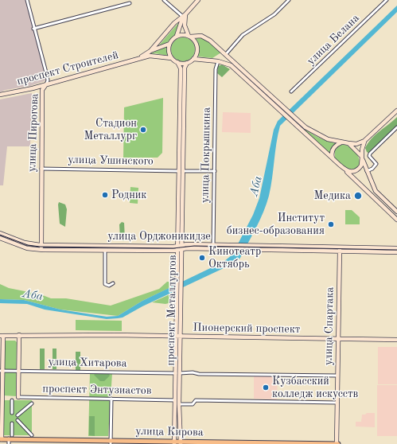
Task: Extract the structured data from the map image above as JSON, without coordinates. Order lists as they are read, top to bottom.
{
  "streets": {
    "main road": [
      "проспект Строителей",
      "улица Пирогова",
      "улица Орджоникидзе",
      "проспект Металлургов",
      "улица Спартака",
      "Пионерский проспект",
      "улица Кирова"
    ],
    "street": [
      "улица Белана",
      "улица Покрышкина",
      "улица Ушинского",
      "улица Хитарова",
      "проспект Энтузиастов"
    ]
  },
  "crossings": [
    ["проспект Строителей", "улица Пирогова"],
    ["улица Пирогова", "улица Ушинского"],
    ["улица Пирогова", "улица Орджоникидзе"],
    ["улица Покрышкина", "улица Ушинского"],
    ["улица Покрышкина", "улица Орджоникидзе"],
    ["улица Ушинского", "проспект Металлургов"],
    ["улица Орджоникидзе", "проспект Металлургов"],
    ["улица Орджоникидзе", "улица Спартака"],
    ["проспект Металлургов", "Пионерский проспект"],
    ["проспект Металлургов", "улица Хитарова"],
    ["проспект Металлургов", "проспект Энтузиастов"],
    ["проспект Металлургов", "улица Кирова"],
    ["улица Спартака", "Пионерский проспект"],
    ["улица Спартака", "улица Хитарова"],
    ["улица Спартака", "улица Кирова"]
  ],
  "water": ["Аба"],
  "places": [
    "Стадион Металлург",
    "Родник",
    "Медика",
    "Институт бизнес-образования",
    "Кинотеатр Октябрь",
    "Кузбасский колледж искусств"
  ]
}
